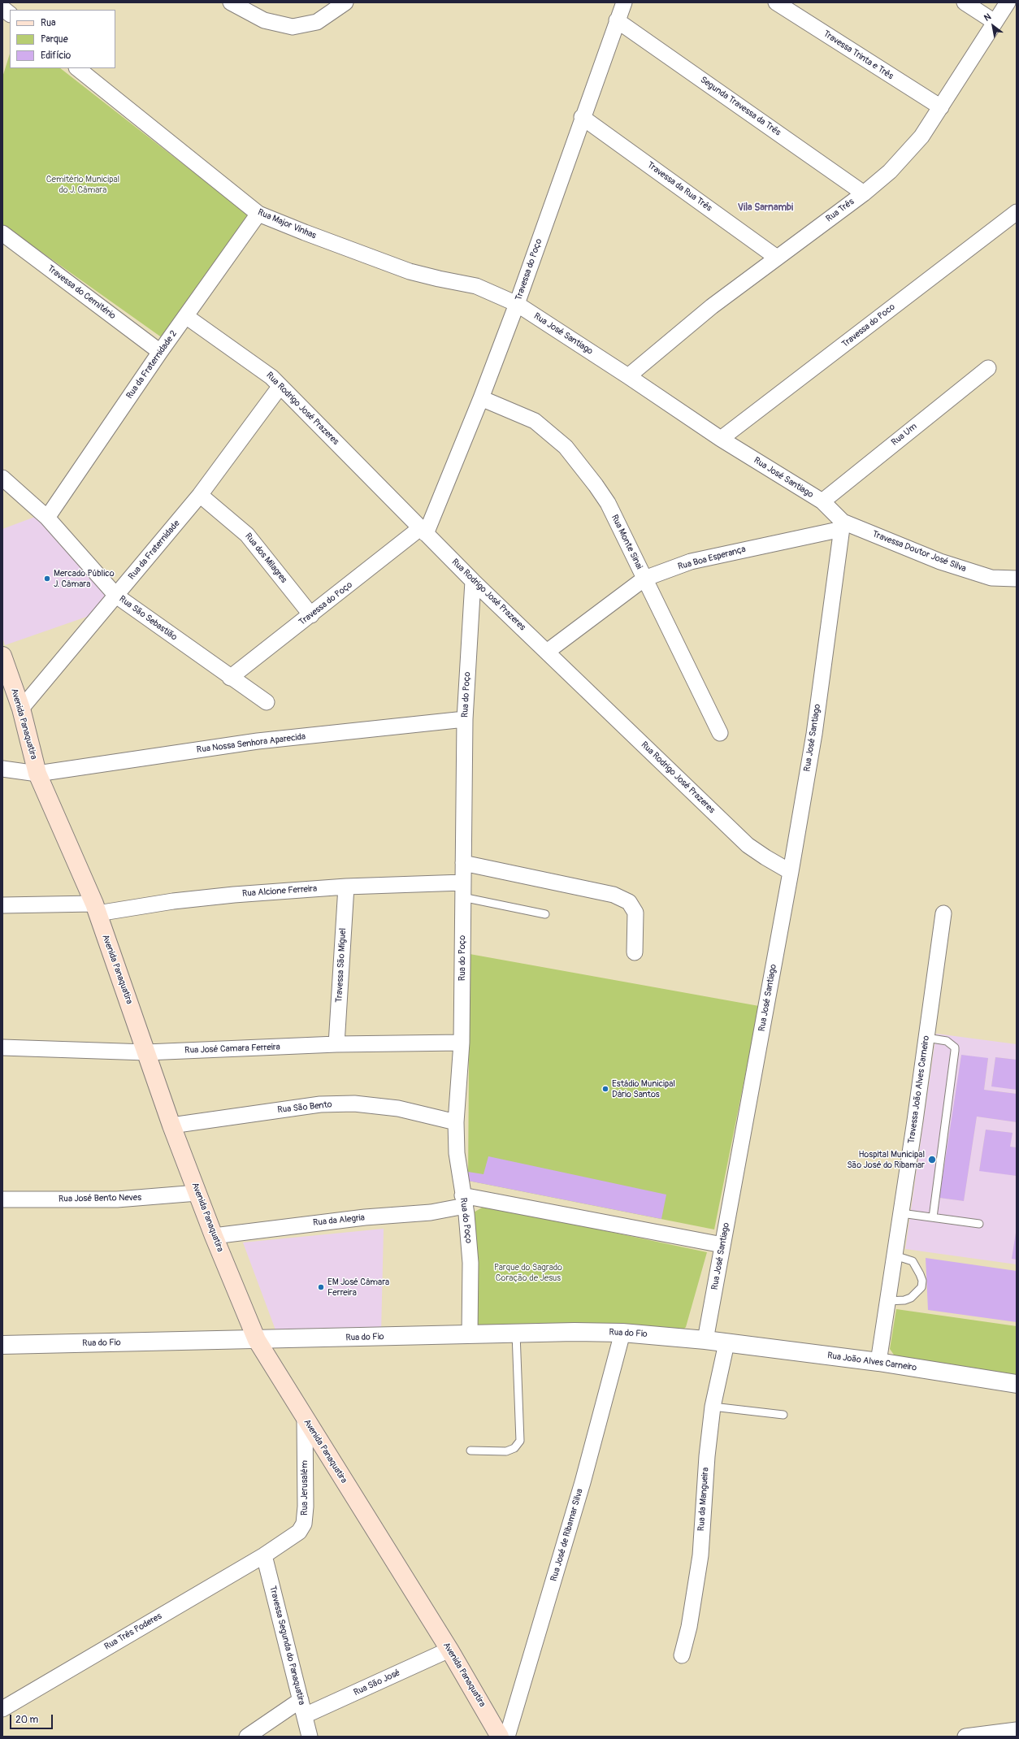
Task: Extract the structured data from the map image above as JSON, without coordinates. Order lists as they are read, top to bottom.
{
  "streets": {
    "main road": ["Avenida Panaquatira"],
    "street": [
      "Travessa Trinta e Três",
      "Segunda Travessa da Três",
      "Travessa da Rua Três",
      "Rua Três",
      "Rua Major Vinhas",
      "Travessa do Poço",
      "Travessa do Cemitério",
      "Travessa do Poco",
      "Rua José Santiago",
      "Rua da Fraternidade 2",
      "Rua Rodrigo José Prazeres",
      "Rua Um",
      "Rua Monte Sinai",
      "Rua da Fraternidade",
      "Travessa Doutor José Silva",
      "Rua dos Milagres",
      "Rua Boa Esperança",
      "Rua São Sebastião",
      "Rua do Poço",
      "Rua Nossa Senhora Aparecida",
      "Rua Alcione Ferreira",
      "Travessa São Miguel",
      "Rua José Camara Ferreira",
      "Travessa João Alves Carneiro",
      "Rua São Bento",
      "Rua José Bento Neves",
      "Rua da Alegria",
      "Rua do Fio",
      "Rua João Alves Carneiro",
      "Rua Jerusalém",
      "Rua da Mangueira",
      "Rua José de Ribamar Silva",
      "Rua Três Poderes",
      "Travessa Segunda do Panaquatira",
      "Rua São José"
    ]
  },
  "crossings": [
    ["Travessa Trinta e Três", "Rua Três"],
    ["Segunda Travessa da Três", "Rua Três"],
    ["Segunda Travessa da Três", "Travessa do Poço"],
    ["Travessa da Rua Três", "Rua Três"],
    ["Travessa da Rua Três", "Travessa do Poço"],
    ["Rua Três", "Rua José Santiago"],
    ["Rua Major Vinhas", "Travessa do Poço"],
    ["Rua Major Vinhas", "Rua José Santiago"],
    ["Rua Major Vinhas", "Rua da Fraternidade 2"],
    ["Travessa do Poço", "Rua José Santiago"],
    ["Travessa do Poço", "Rua Rodrigo José Prazeres"],
    ["Travessa do Poço", "Rua Monte Sinai"],
    ["Travessa do Poço", "Rua dos Milagres"],
    ["Travessa do Poço", "Rua São Sebastião"],
    ["Travessa do Cemitério", "Rua da Fraternidade 2"],
    ["Travessa do Poco", "Rua José Santiago"],
    ["Rua José Santiago", "Rua Rodrigo José Prazeres"],
    ["Rua José Santiago", "Rua Um"],
    ["Rua José Santiago", "Travessa Doutor José Silva"],
    ["Rua José Santiago", "Rua Boa Esperança"],
    ["Rua José Santiago", "Rua do Fio"],
    ["Rua da Fraternidade 2", "Rua Rodrigo José Prazeres"],
    ["Rua da Fraternidade 2", "Rua São Sebastião"],
    ["Rua Rodrigo José Prazeres", "Rua da Fraternidade"],
    ["Rua Rodrigo José Prazeres", "Rua Boa Esperança"],
    ["Rua Rodrigo José Prazeres", "Rua do Poço"],
    ["Rua Monte Sinai", "Rua Boa Esperança"],
    ["Rua da Fraternidade", "Rua dos Milagres"],
    ["Rua da Fraternidade", "Rua São Sebastião"],
    ["Rua da Fraternidade", "Avenida Panaquatira"],
    ["Travessa Doutor José Silva", "Rua Boa Esperança"],
    ["Rua do Poço", "Rua Nossa Senhora Aparecida"],
    ["Rua do Poço", "Rua Alcione Ferreira"],
    ["Rua do Poço", "Rua José Camara Ferreira"],
    ["Rua do Poço", "Rua São Bento"],
    ["Rua do Poço", "Rua da Alegria"],
    ["Rua do Poço", "Rua do Fio"],
    ["Avenida Panaquatira", "Rua Nossa Senhora Aparecida"],
    ["Avenida Panaquatira", "Rua Alcione Ferreira"],
    ["Avenida Panaquatira", "Rua José Camara Ferreira"],
    ["Avenida Panaquatira", "Rua São Bento"],
    ["Avenida Panaquatira", "Rua José Bento Neves"],
    ["Avenida Panaquatira", "Rua da Alegria"],
    ["Avenida Panaquatira", "Rua do Fio"],
    ["Avenida Panaquatira", "Rua Jerusalém"],
    ["Avenida Panaquatira", "Rua São José"],
    ["Rua Alcione Ferreira", "Travessa São Miguel"],
    ["Travessa São Miguel", "Rua José Camara Ferreira"],
    ["Travessa João Alves Carneiro", "Rua João Alves Carneiro"],
    ["Rua do Fio", "Rua João Alves Carneiro"],
    ["Rua do Fio", "Rua da Mangueira"],
    ["Rua do Fio", "Rua José de Ribamar Silva"],
    ["Rua João Alves Carneiro", "Rua da Mangueira"],
    ["Rua Jerusalém", "Rua Três Poderes"],
    ["Rua Jerusalém", "Travessa Segunda do Panaquatira"],
    ["Rua Três Poderes", "Travessa Segunda do Panaquatira"],
    ["Travessa Segunda do Panaquatira", "Rua São José"]
  ],
  "districts": ["Vila Sarnambi"],
  "parks": ["Cemitério Municipal do J. Câmara", "Parque do Sagrado Coração de Jesus"],
  "places": [
    "Mercado Público J. Câmara",
    "Estádio Municipal Dário Santos",
    "Hospital Municipal São José do Ribamar",
    "EM José Câmara Ferreira"
  ],
  "legend": ["Rua", "Parque", "Edifício"],
  "scale_bar": "20 m",
  "north": "top left"
}
